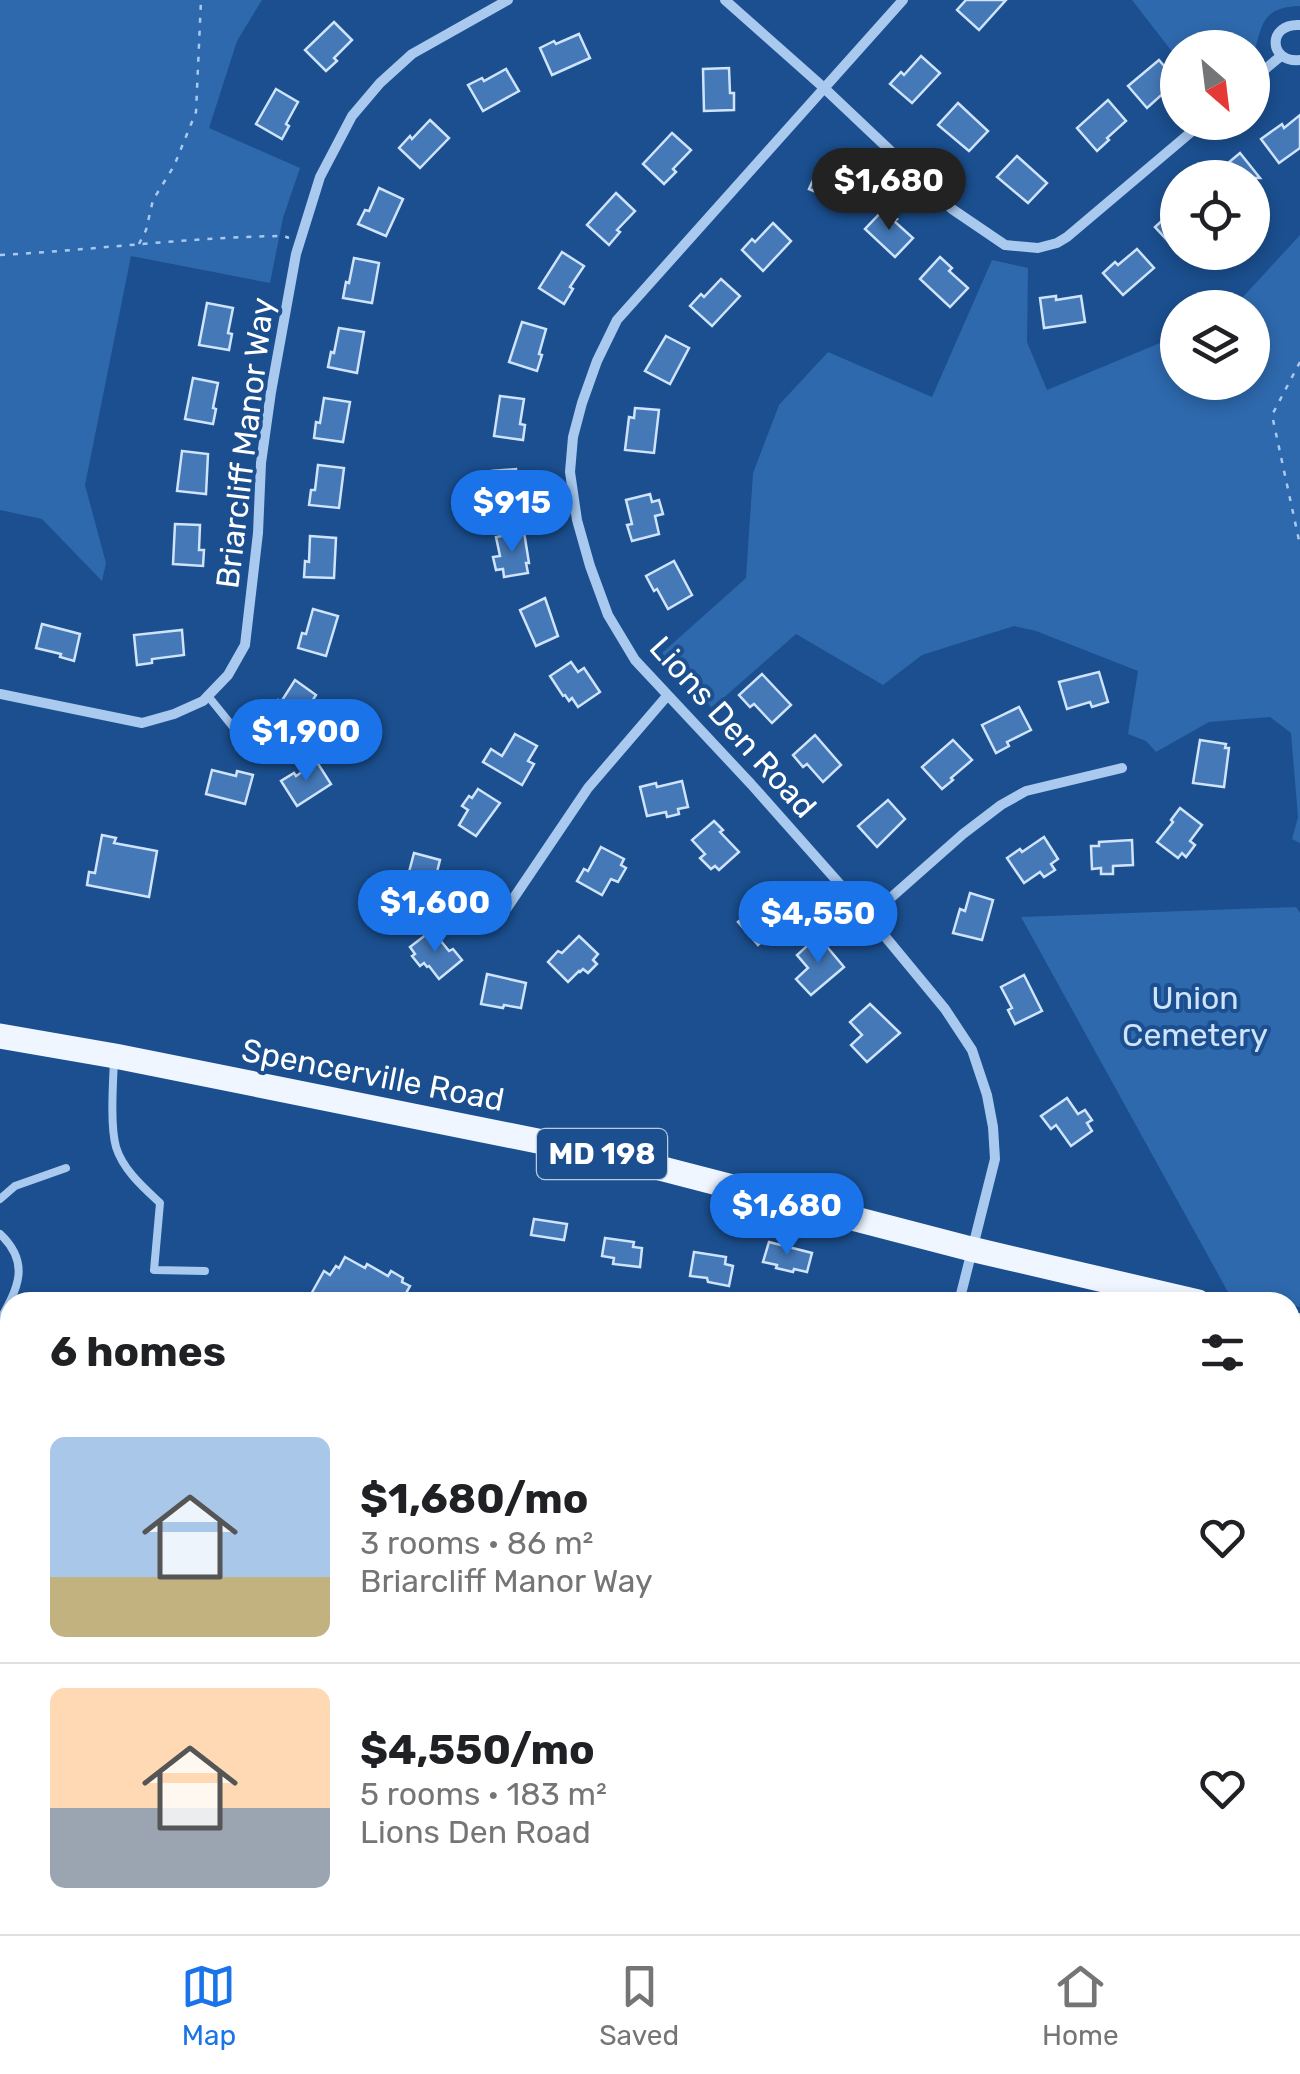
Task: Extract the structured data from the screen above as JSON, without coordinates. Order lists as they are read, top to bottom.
{
  "streets": {
    "main road": ["Spencerville Road", "MD 198"],
    "street": ["Briarcliff Manor Way", "Lions Den Road"]
  },
  "crossings": [
    ["Lions Den Road", "Spencerville Road"]
  ],
  "parks": ["Union Cemetery"],
  "north": "bottom right",
  "page": {
    "price": [
      "$1,680",
      "$915",
      "$1,900",
      "$1,600",
      "$4,550",
      "$1,680"
    ],
    "heading": "6 homes",
    "list": [
      {
        "name": "$1,680/mo",
        "note": "3 rooms · 86 m² · Briarcliff Manor Way"
      },
      {
        "name": "$4,550/mo",
        "note": "5 rooms · 183 m² · Lions Den Road"
      }
    ],
    "tabs": ["Map", "Saved", "Home"]
  }
}
